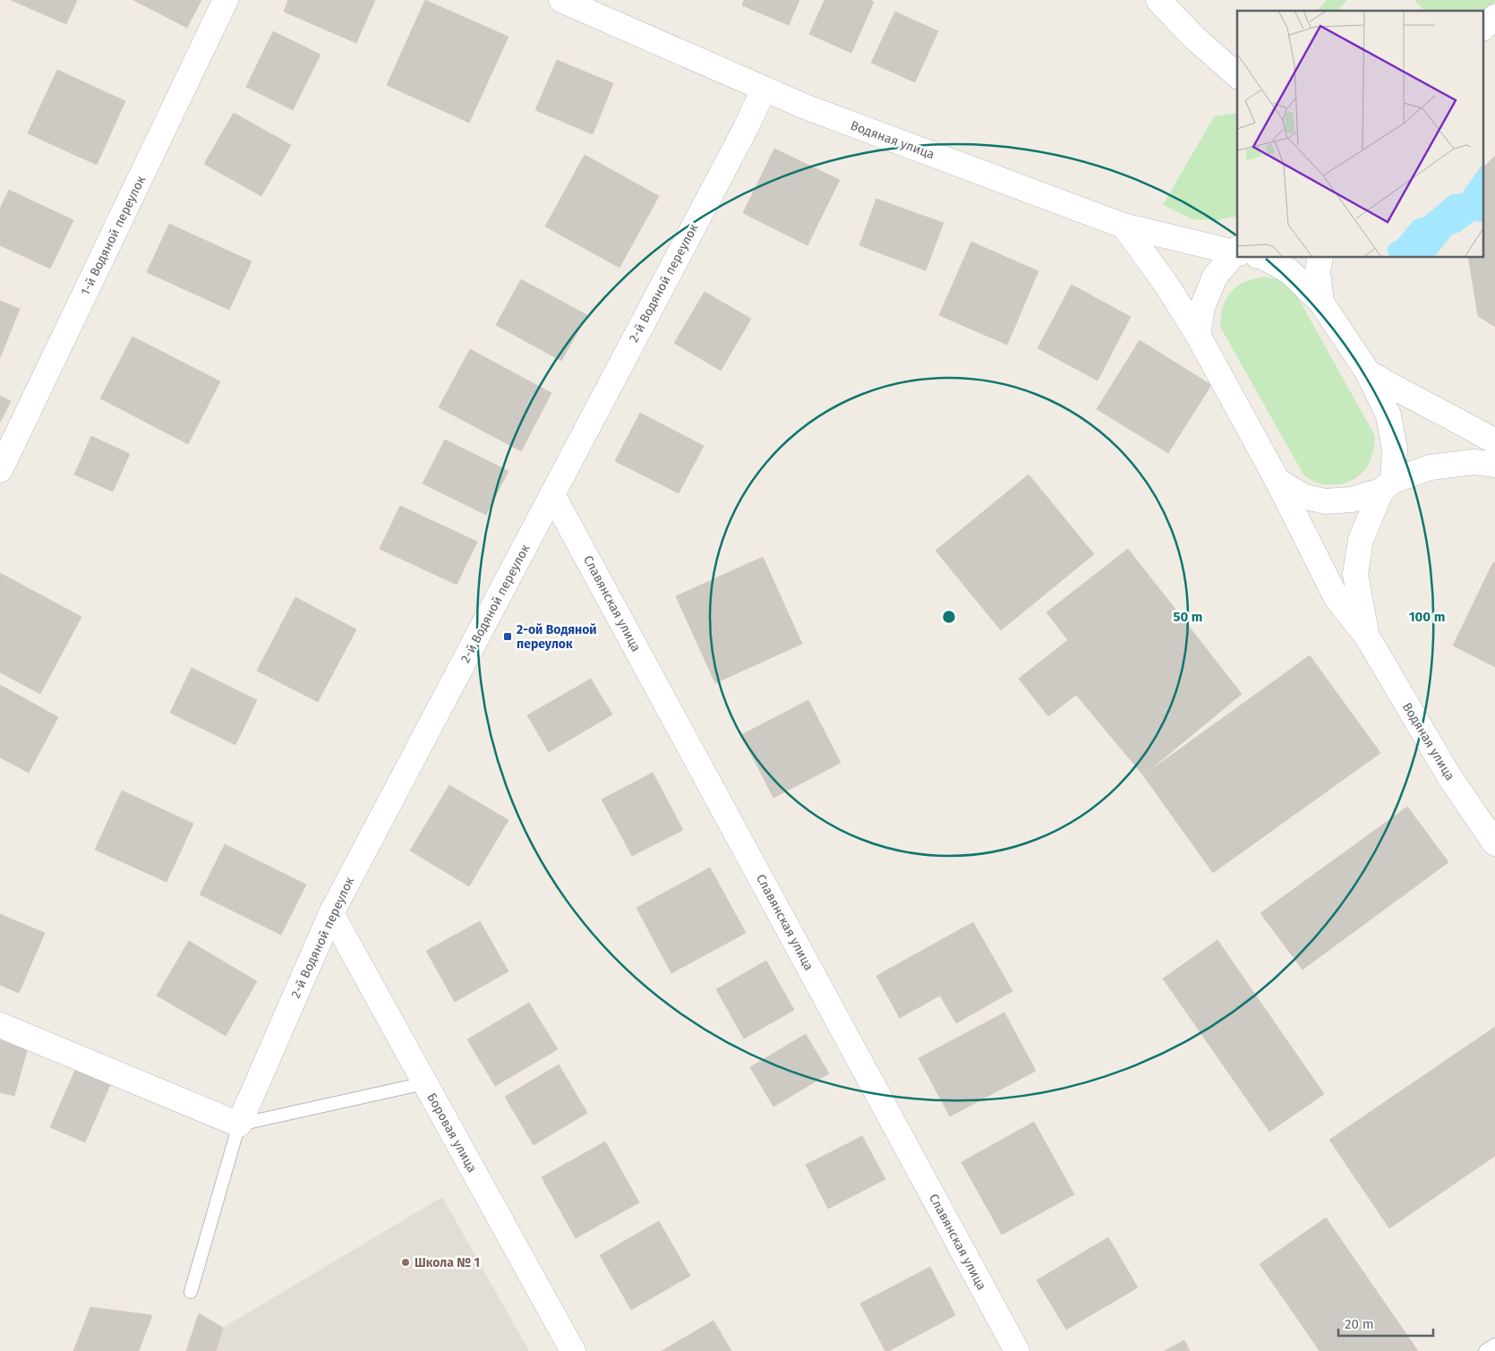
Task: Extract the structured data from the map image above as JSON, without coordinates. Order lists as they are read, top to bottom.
{
  "streets": {
    "street": [
      "Водяная улица",
      "1-й Водяной переулок",
      "2-й Водяной переулок",
      "Славянская улица",
      "Боровая улица"
    ]
  },
  "crossings": [
    ["Водяная улица", "2-й Водяной переулок"],
    ["2-й Водяной переулок", "Славянская улица"],
    ["2-й Водяной переулок", "Боровая улица"]
  ],
  "places": {
    "transit": ["2-ой Водяной переулок"],
    "other": ["Школа № 1"]
  },
  "scale_bar": "20 m",
  "rings": ["50 m", "100 m"]
}
